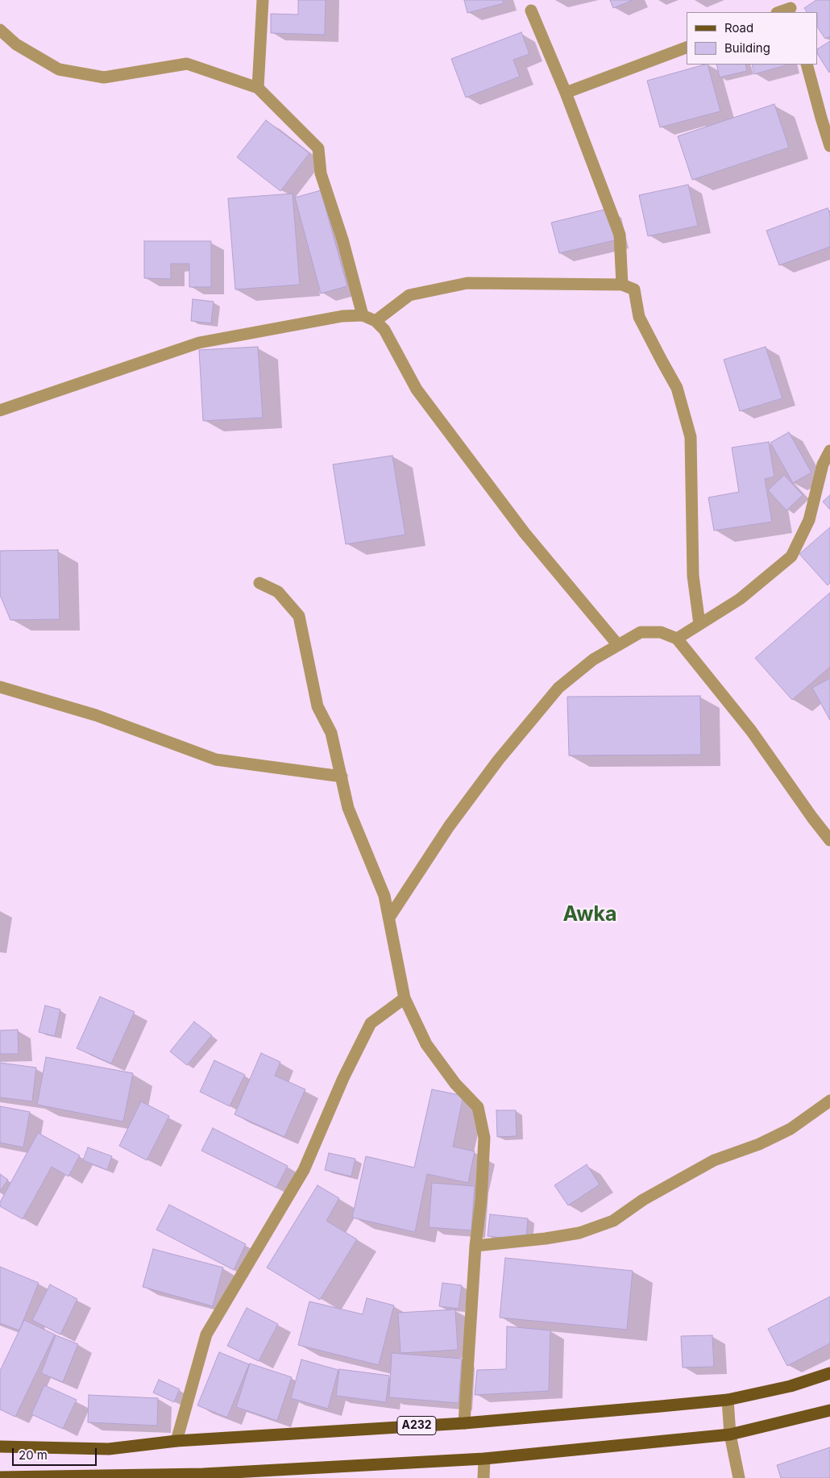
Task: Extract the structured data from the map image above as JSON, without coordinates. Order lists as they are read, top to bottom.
{
  "streets": {
    "main road": ["A232"]
  },
  "districts": ["Awka"],
  "legend": ["Road", "Building"],
  "scale_bar": "20 m"
}
